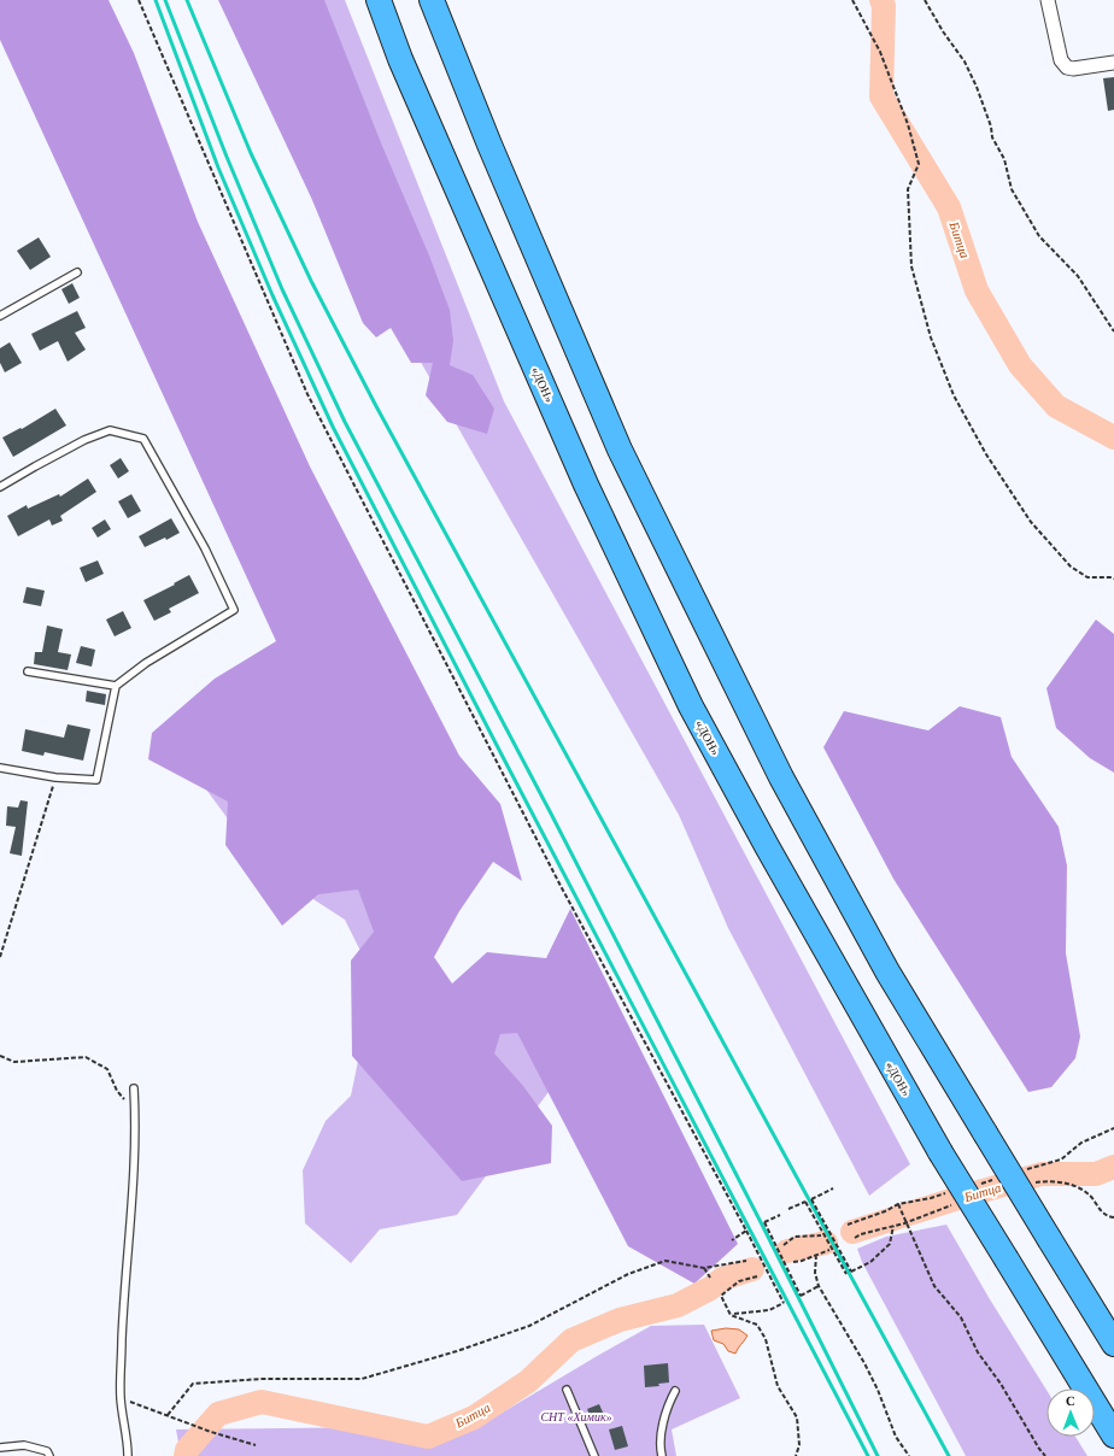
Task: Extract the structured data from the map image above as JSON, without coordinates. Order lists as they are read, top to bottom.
{
  "streets": {
    "highway": ["«ДОН»"]
  },
  "water": ["Битца"],
  "parks": ["СНТ «Химик»"],
  "north": "top"
}
